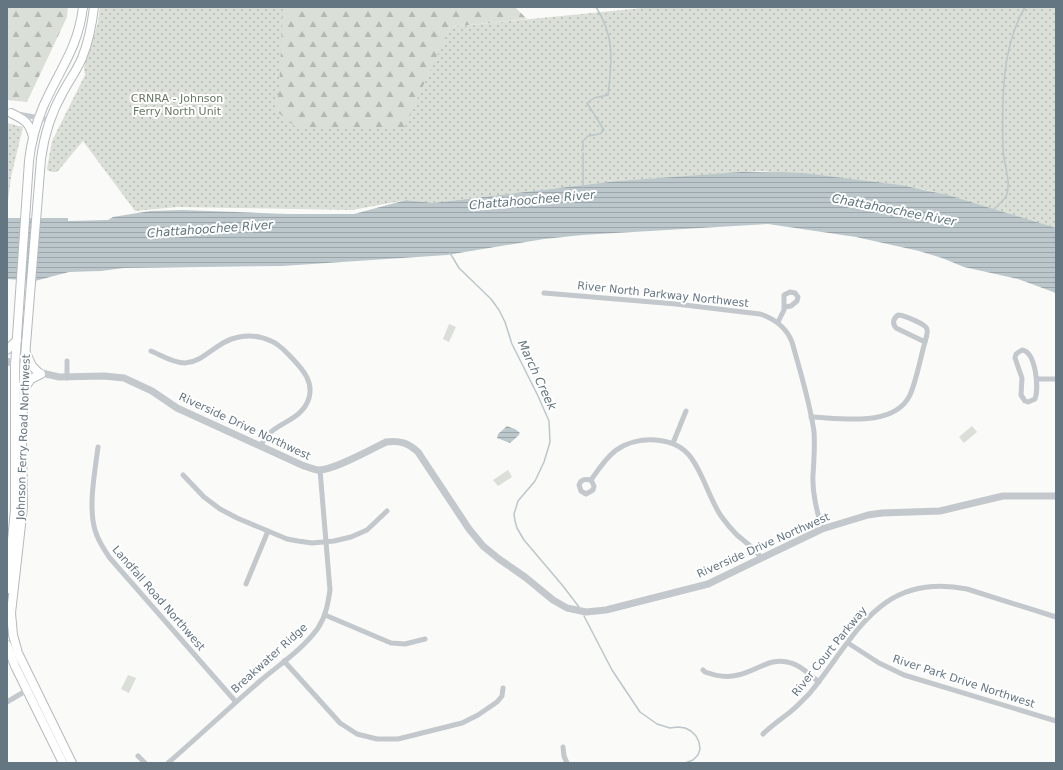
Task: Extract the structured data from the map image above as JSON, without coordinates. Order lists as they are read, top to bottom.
{
  "streets": {
    "main road": ["Johnson Ferry Road Northwest"],
    "street": [
      "River North Parkway Northwest",
      "Riverside Drive Northwest",
      "Landfall Road Northwest",
      "River Court Parkway",
      "Breakwater Ridge",
      "River Park Drive Northwest"
    ]
  },
  "crossings": [
    ["River North Parkway Northwest", "Riverside Drive Northwest"],
    ["Riverside Drive Northwest", "Johnson Ferry Road Northwest"],
    ["Riverside Drive Northwest", "Breakwater Ridge"],
    ["Landfall Road Northwest", "Breakwater Ridge"],
    ["River Court Parkway", "River Park Drive Northwest"]
  ],
  "water": ["Chattahoochee River", "March Creek"],
  "parks": ["CRNRA - Johnson Ferry North Unit"]
}
